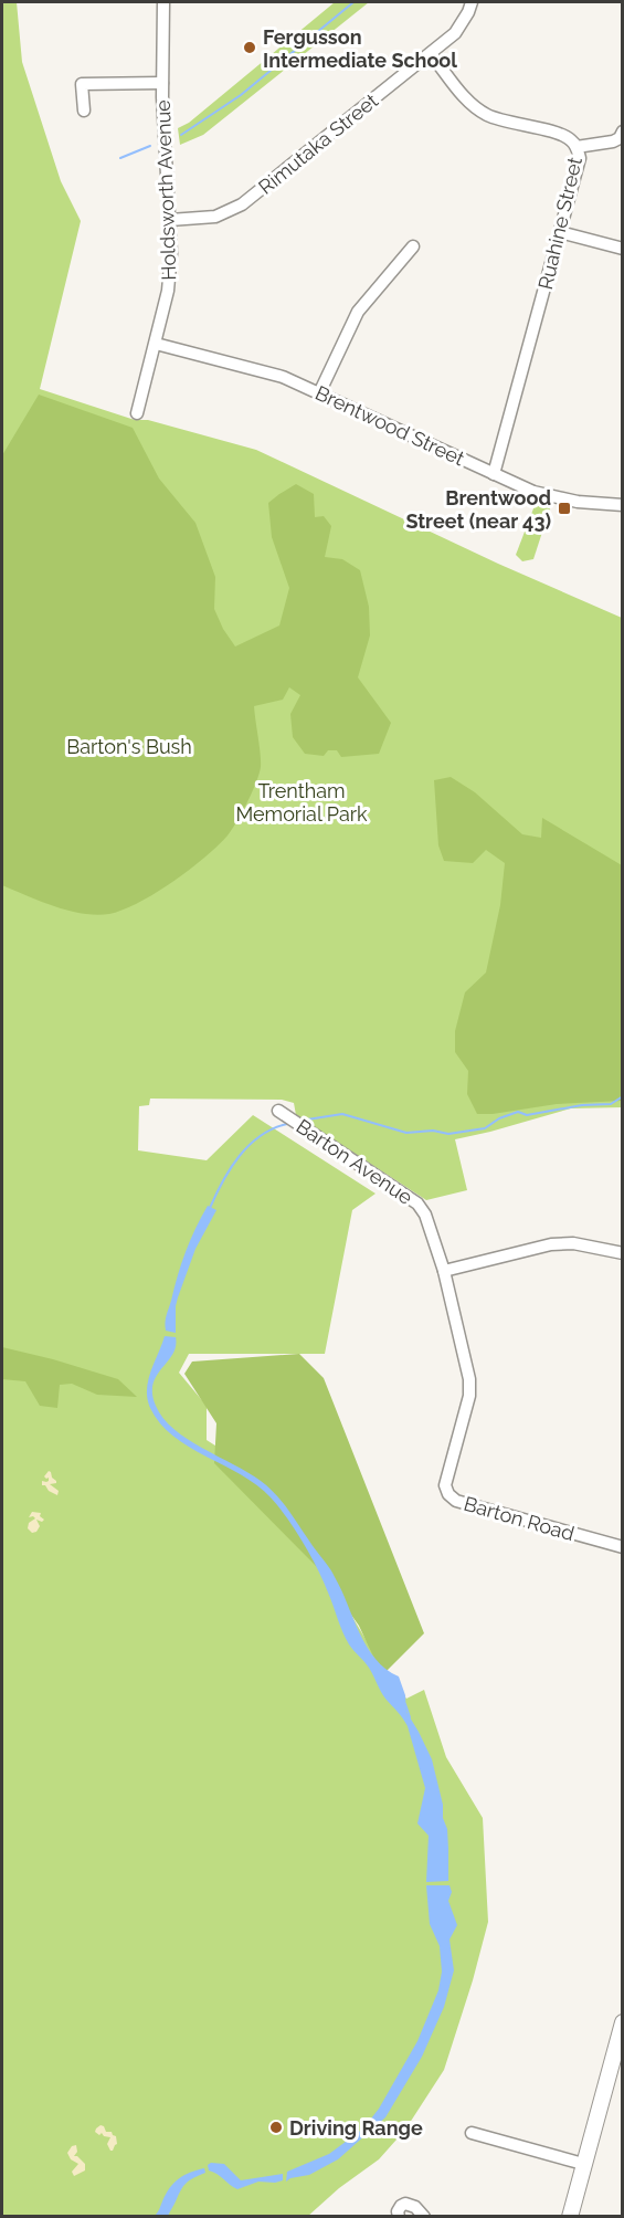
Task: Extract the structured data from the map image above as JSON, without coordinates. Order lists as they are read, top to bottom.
{
  "streets": {
    "street": [
      "Rimutaka Street",
      "Holdsworth Avenue",
      "Ruahine Street",
      "Brentwood Street",
      "Barton Avenue",
      "Barton Road"
    ]
  },
  "crossings": [
    ["Rimutaka Street", "Holdsworth Avenue"],
    ["Rimutaka Street", "Ruahine Street"],
    ["Holdsworth Avenue", "Brentwood Street"],
    ["Ruahine Street", "Brentwood Street"],
    ["Barton Avenue", "Barton Road"]
  ],
  "parks": ["Barton's Bush", "Trentham Memorial Park"],
  "places": {
    "other": ["Fergusson Intermediate School", "Driving Range"],
    "transit": ["Brentwood Street (near 43)"]
  }
}
